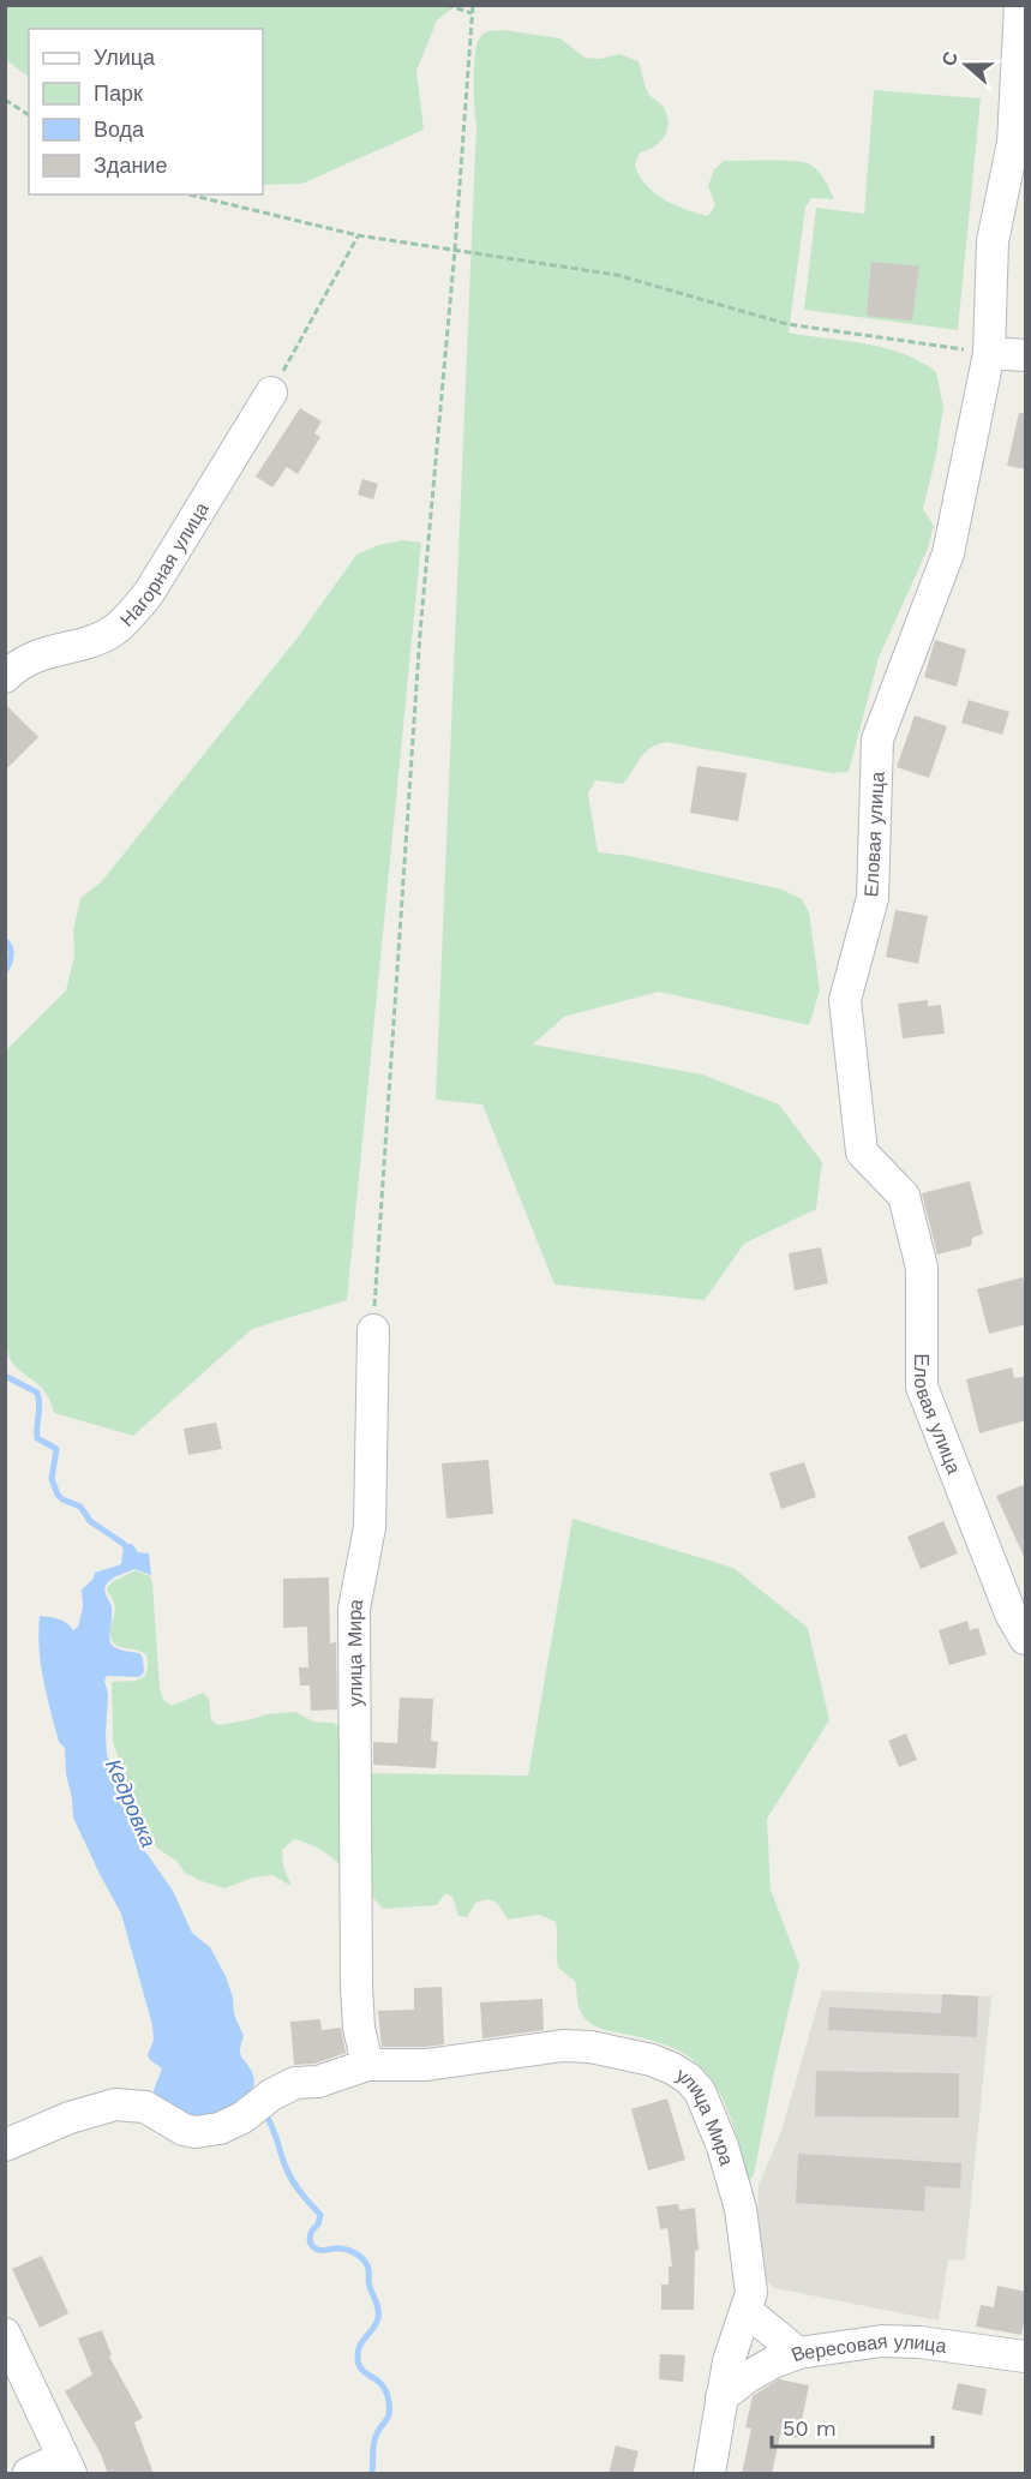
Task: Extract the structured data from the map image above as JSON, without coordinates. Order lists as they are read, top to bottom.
{
  "streets": {
    "street": [
      "Нагорная улица",
      "Еловая улица",
      "улица Мира",
      "Вересовая улица"
    ]
  },
  "crossings": [
    ["улица Мира", "Вересовая улица"]
  ],
  "water": ["Кедровка"],
  "legend": [
    "Улица",
    "Парк",
    "Вода",
    "Здание"
  ],
  "scale_bar": "50 m",
  "north": "left"
}
